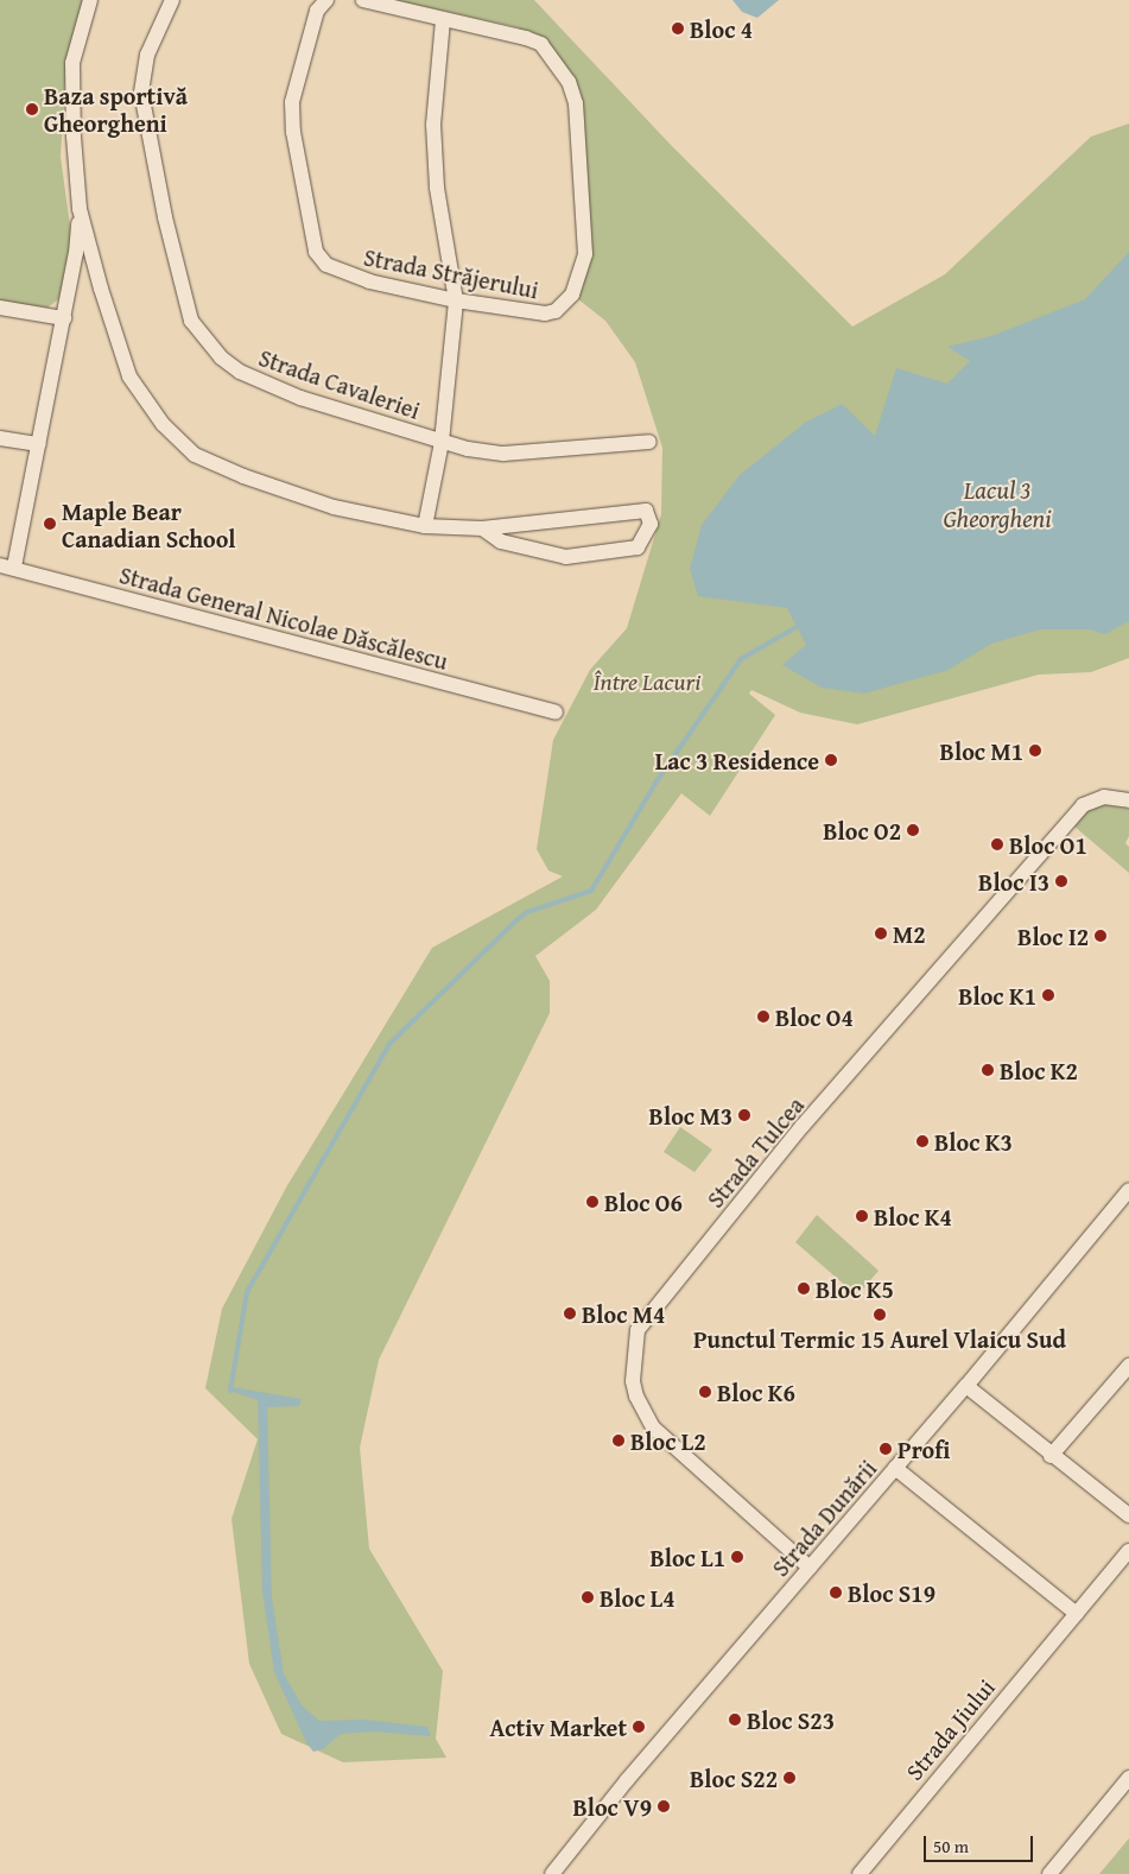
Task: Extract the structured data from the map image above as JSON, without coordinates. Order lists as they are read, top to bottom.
{
  "streets": {
    "street": [
      "Strada Străjerului",
      "Strada Cavaleriei",
      "Strada General Nicolae Dăscălescu",
      "Strada Tulcea",
      "Strada Dunării",
      "Strada Jiului"
    ]
  },
  "crossings": [
    ["Strada Tulcea", "Strada Dunării"]
  ],
  "water": ["Lacul 3 Gheorgheni"],
  "parks": ["Între Lacuri"],
  "places": [
    "Bloc 4",
    "Baza sportivă Gheorgheni",
    "Maple Bear Canadian School",
    "Bloc M1",
    "Lac 3 Residence",
    "Bloc O2",
    "Bloc O1",
    "Bloc I3",
    "M2",
    "Bloc I2",
    "Bloc K1",
    "Bloc O4",
    "Bloc K2",
    "Bloc M3",
    "Bloc K3",
    "Bloc O6",
    "Bloc K4",
    "Bloc K5",
    "Bloc M4",
    "Punctul Termic 15 Aurel Vlaicu Sud",
    "Bloc K6",
    "Bloc L2",
    "Profi",
    "Bloc L1",
    "Bloc S19",
    "Bloc L4",
    "Bloc S23",
    "Activ Market",
    "Bloc S22",
    "Bloc V9"
  ],
  "scale_bar": "50 m"
}
